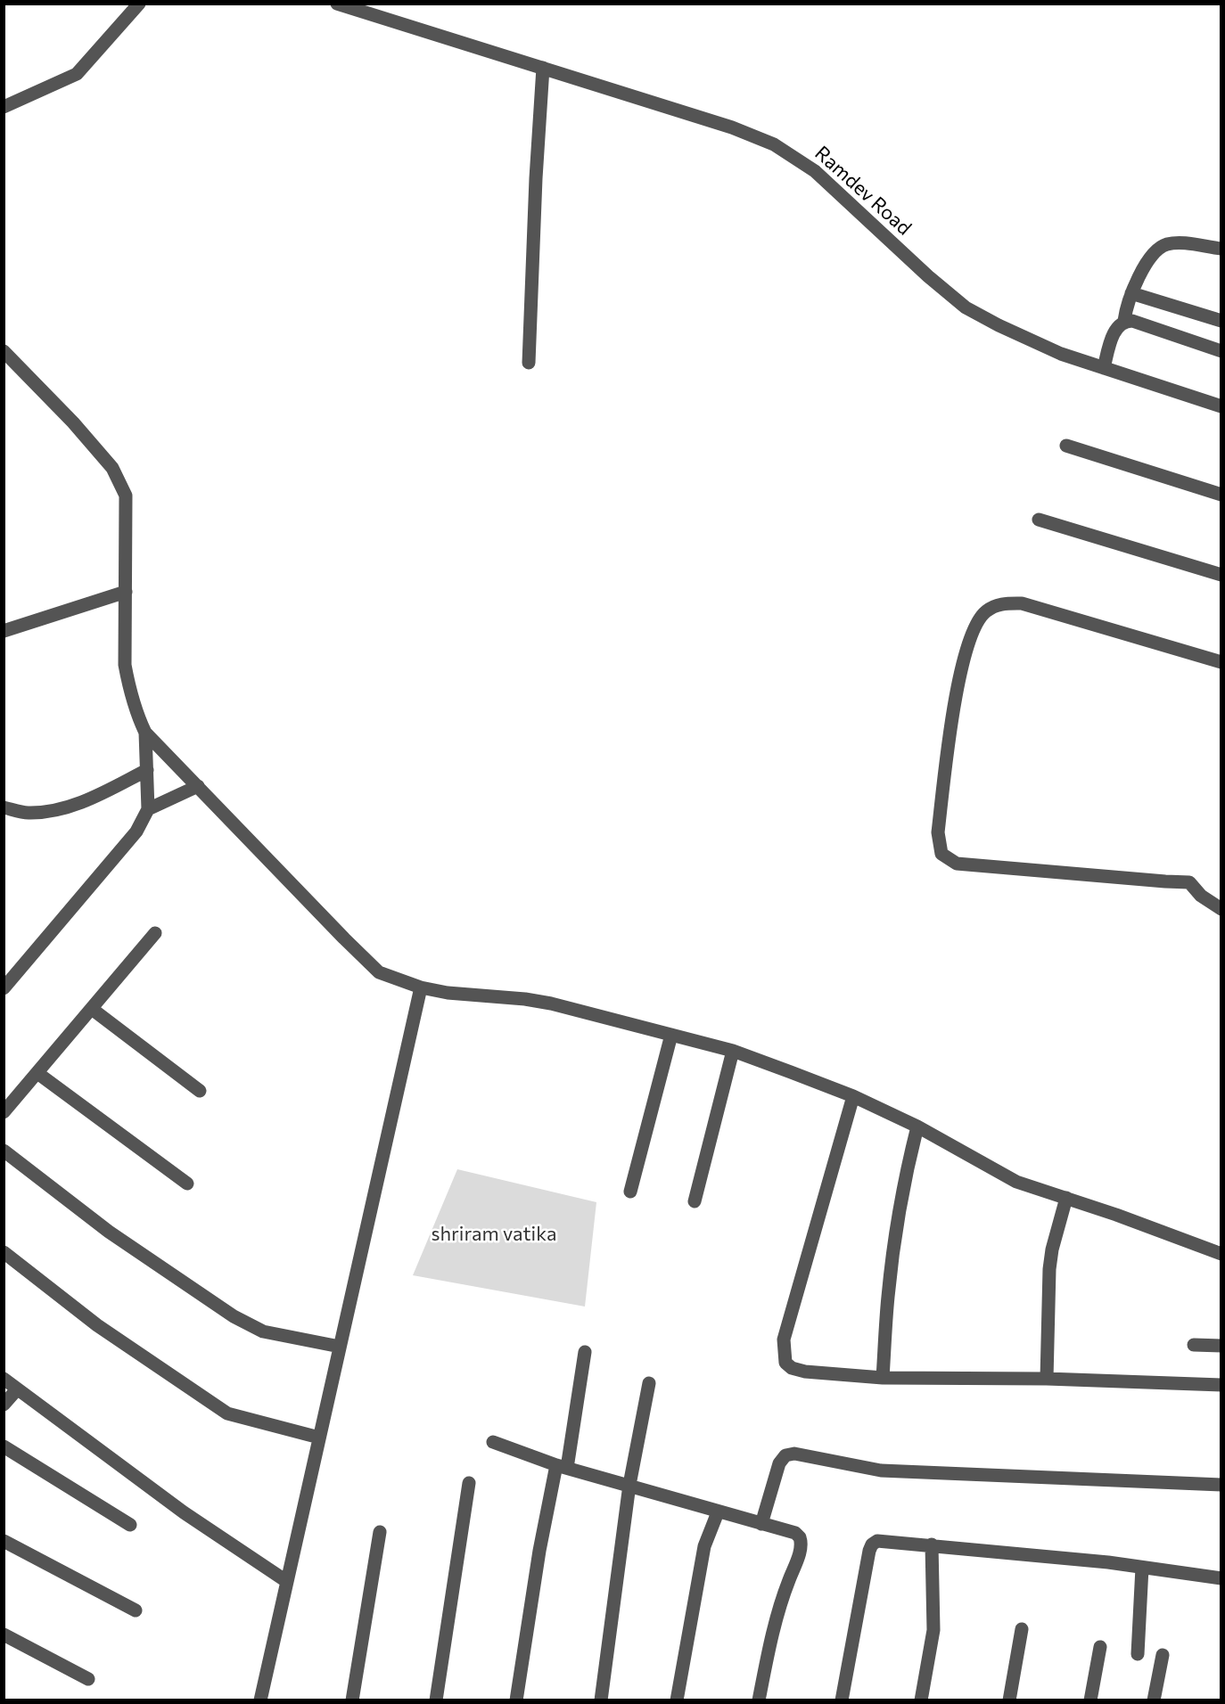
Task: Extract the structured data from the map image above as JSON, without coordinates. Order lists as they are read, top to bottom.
{
  "streets": {
    "street": ["Ramdev Road"]
  },
  "parks": ["shriram vatika"]
}
